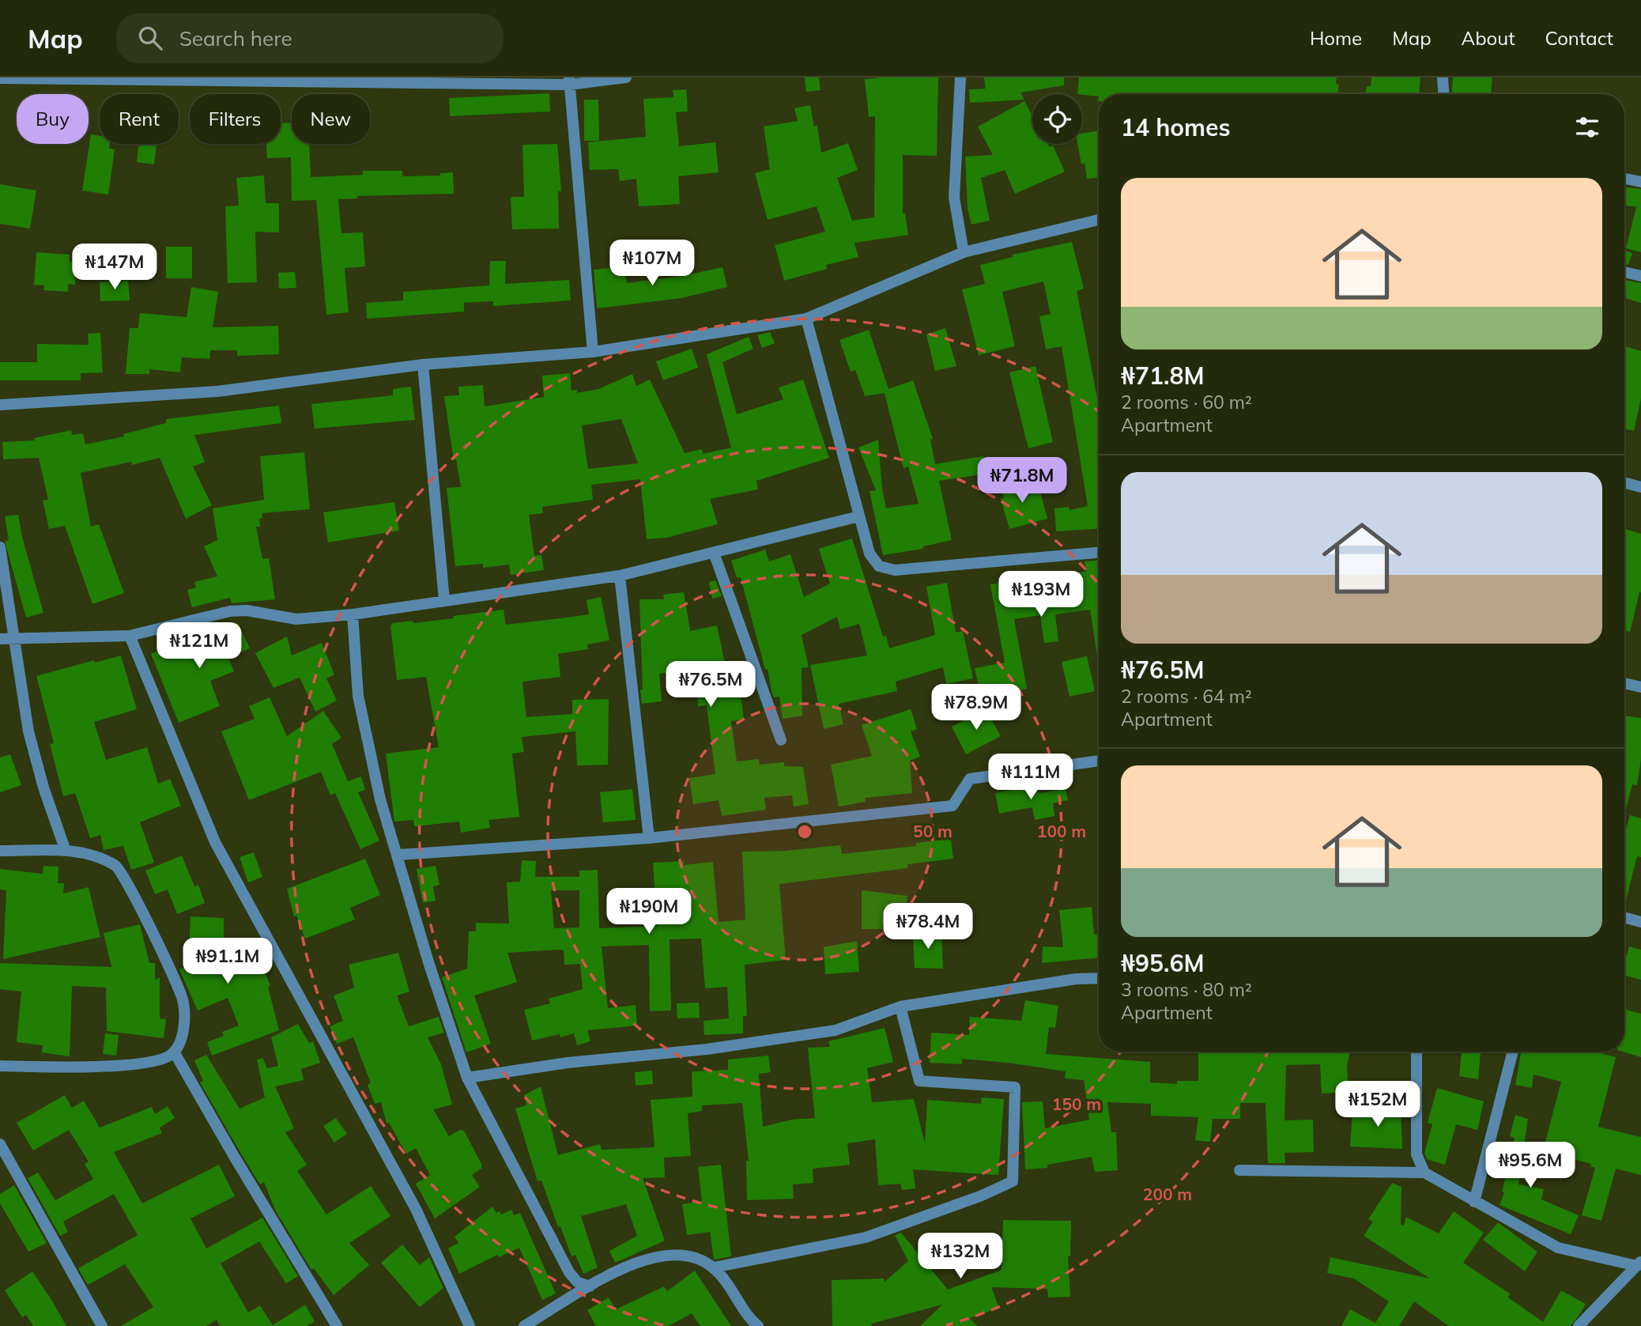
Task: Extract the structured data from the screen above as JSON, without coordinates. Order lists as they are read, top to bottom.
{
  "page": {
    "header": "Map",
    "search": "Search here",
    "nav": [
      "Home",
      "Map",
      "About",
      "Contact"
    ],
    "chip": [
      "Buy",
      "Rent",
      "Filters",
      "New"
    ],
    "heading": "14 homes",
    "list": [
      {
        "name": "₦71.8M",
        "note": "2 rooms · 60 m² · Apartment"
      },
      {
        "name": "₦76.5M",
        "note": "2 rooms · 64 m² · Apartment"
      },
      {
        "name": "₦95.6M",
        "note": "3 rooms · 80 m² · Apartment"
      }
    ],
    "price": [
      "₦107M",
      "₦147M",
      "₦71.8M",
      "₦193M",
      "₦121M",
      "₦76.5M",
      "₦78.9M",
      "₦111M",
      "₦190M",
      "₦78.4M",
      "₦91.1M",
      "₦152M",
      "₦95.6M",
      "₦132M"
    ]
  },
  "rings": [
    "50 m",
    "100 m",
    "150 m",
    "200 m"
  ]
}
